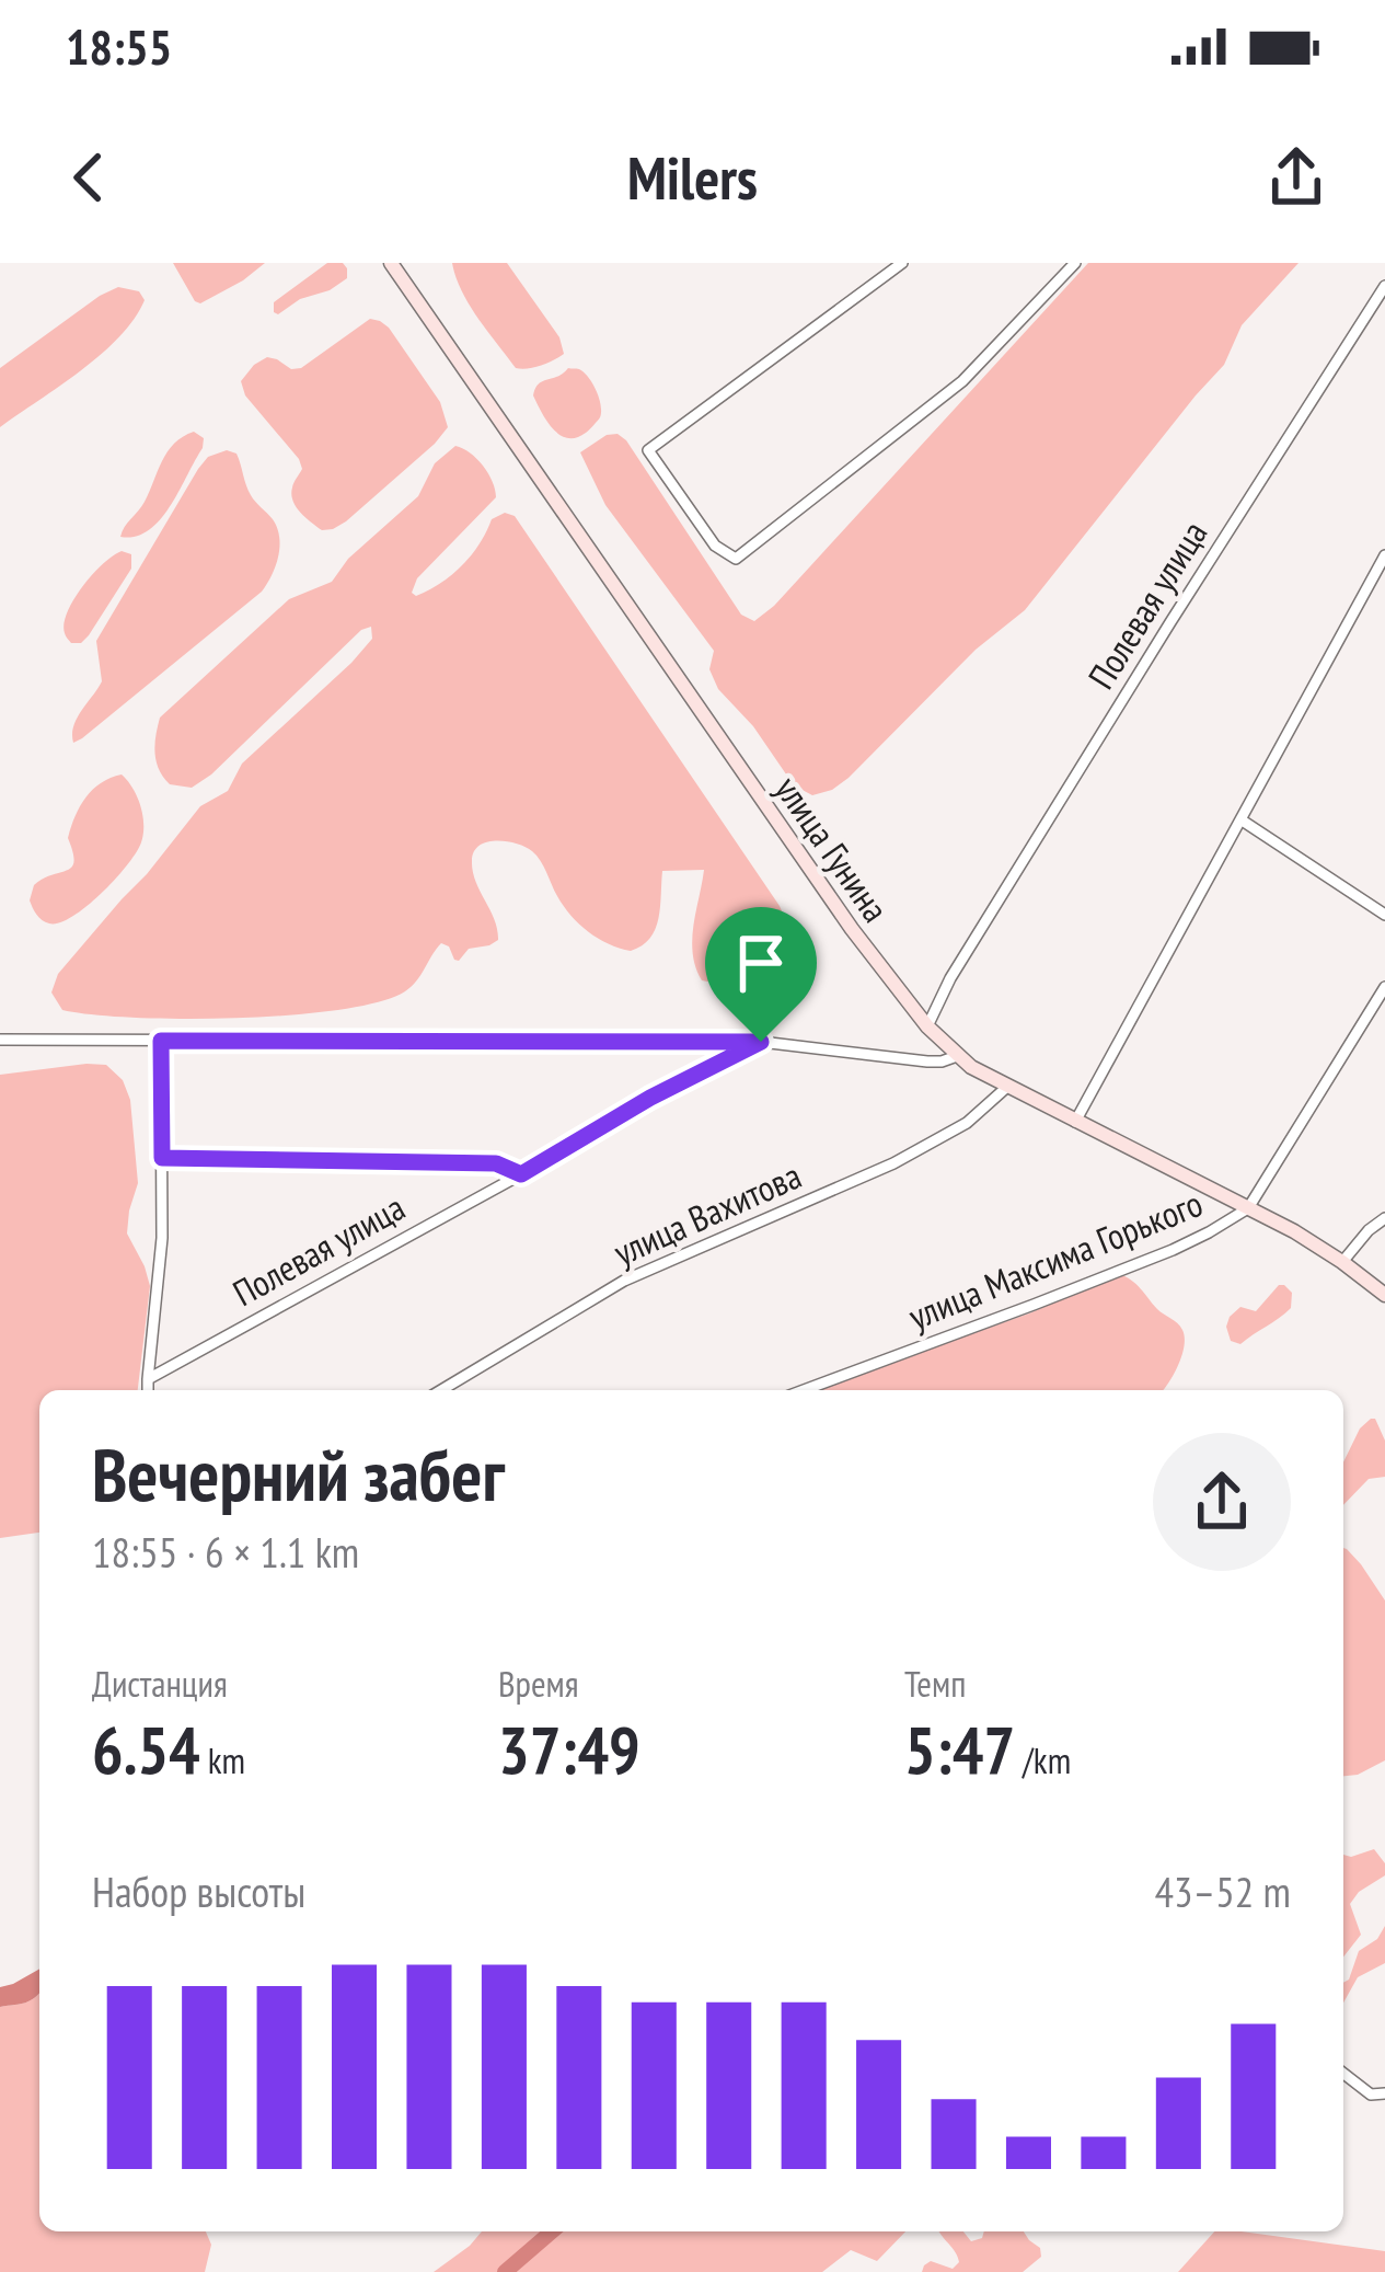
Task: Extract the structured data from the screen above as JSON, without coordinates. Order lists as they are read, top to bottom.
{
  "streets": {
    "main road": ["улица Гунина"],
    "street": ["Полевая улица", "улица Вахитова", "улица Максима Горького"]
  },
  "crossings": [
    ["Полевая улица", "улица Гунина"],
    ["улица Гунина", "улица Вахитова"],
    ["улица Гунина", "улица Максима Горького"]
  ],
  "page": {
    "status": "18:55",
    "header": "Milers",
    "heading": ["Вечерний забег", "18:55 · 6 × 1.1 km"],
    "stats": [
      ["Дистанция", "6.54 km"],
      ["Время", "37:49"],
      ["Темп", "5:47 /km"]
    ],
    "chart": ["Набор высоты", "43–52 m"]
  }
}
